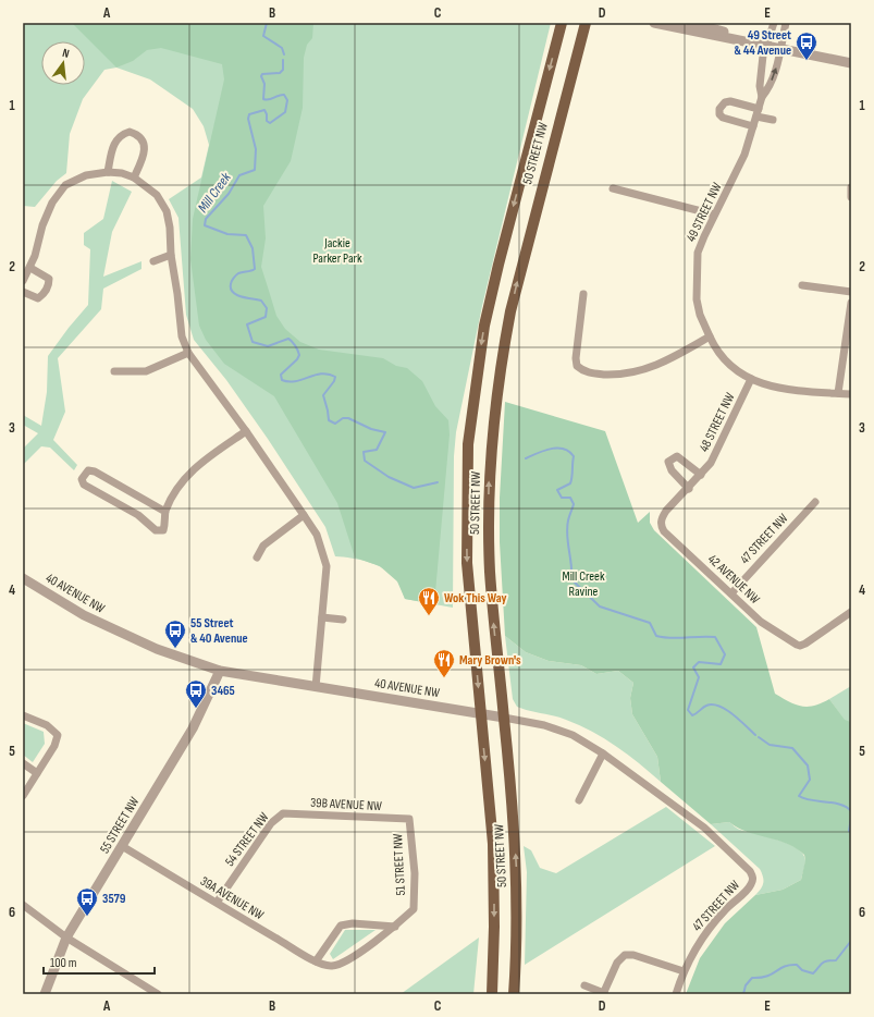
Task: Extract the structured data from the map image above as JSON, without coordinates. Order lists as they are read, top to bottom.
{
  "streets": {
    "main road": ["50 STREET NW"],
    "street": [
      "49 STREET NW",
      "48 STREET NW",
      "47 STREET NW",
      "42 AVENUE NW",
      "40 AVENUE NW",
      "39B AVENUE NW",
      "55 STREET NW",
      "54 STREET NW",
      "51 STREET NW",
      "39A AVENUE NW"
    ]
  },
  "crossings": [
    ["50 STREET NW", "40 AVENUE NW"],
    ["49 STREET NW", "48 STREET NW"],
    ["48 STREET NW", "42 AVENUE NW"],
    ["47 STREET NW", "42 AVENUE NW"],
    ["47 STREET NW", "40 AVENUE NW"],
    ["40 AVENUE NW", "55 STREET NW"],
    ["39B AVENUE NW", "54 STREET NW"],
    ["39B AVENUE NW", "51 STREET NW"],
    ["55 STREET NW", "39A AVENUE NW"],
    ["54 STREET NW", "39A AVENUE NW"],
    ["51 STREET NW", "39A AVENUE NW"]
  ],
  "water": ["Mill Creek"],
  "parks": ["Jackie Parker Park", "Mill Creek Ravine"],
  "places": {
    "bus stop": [
      "49 Street & 44 Avenue",
      "55 Street & 40 Avenue",
      "3465",
      "3579"
    ],
    "restaurant": ["Wok This Way", "Mary Brown's"]
  },
  "scale_bar": "100 m",
  "north": "top",
  "grid": {
    "columns": [
      "A",
      "B",
      "C",
      "D",
      "E"
    ],
    "rows": [
      "1",
      "2",
      "3",
      "4",
      "5",
      "6"
    ]
  }
}
